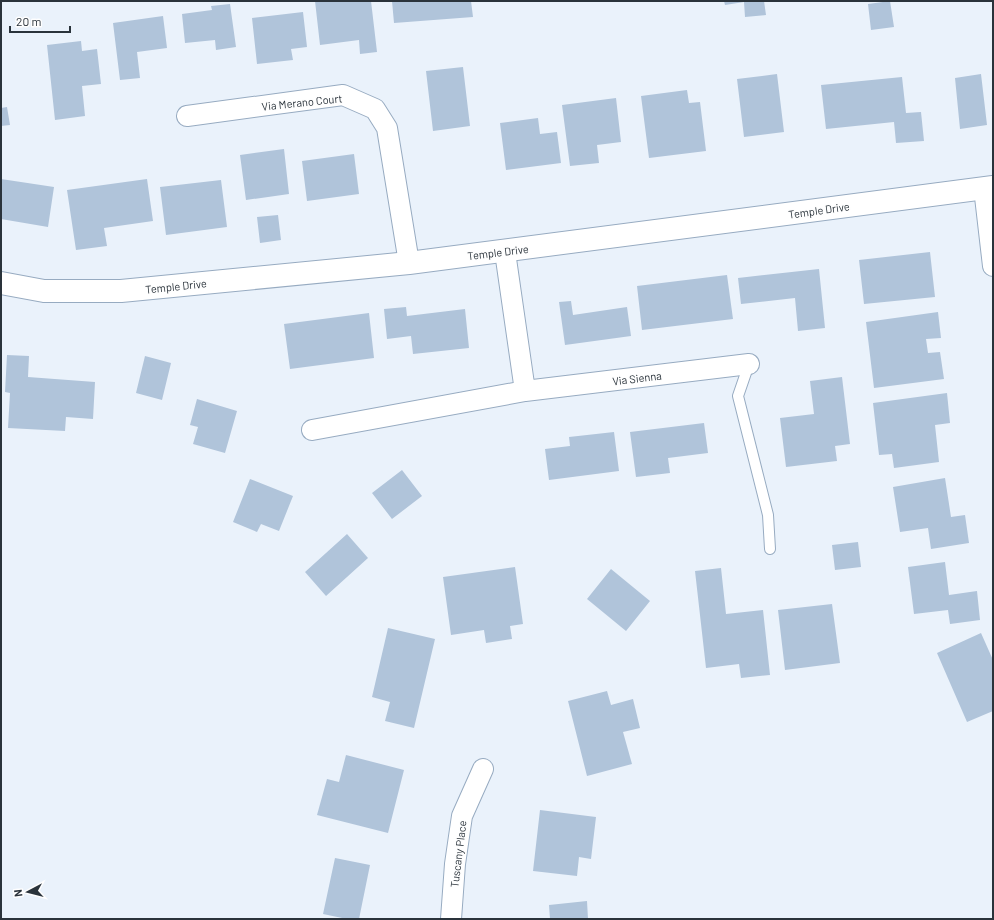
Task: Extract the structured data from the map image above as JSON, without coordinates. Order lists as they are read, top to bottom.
{
  "streets": {
    "street": [
      "Via Merano Court",
      "Temple Drive",
      "Via Sienna",
      "Tuscany Place"
    ]
  },
  "crossings": [
    ["Via Merano Court", "Temple Drive"]
  ],
  "scale_bar": "20 m",
  "north": "left"
}
